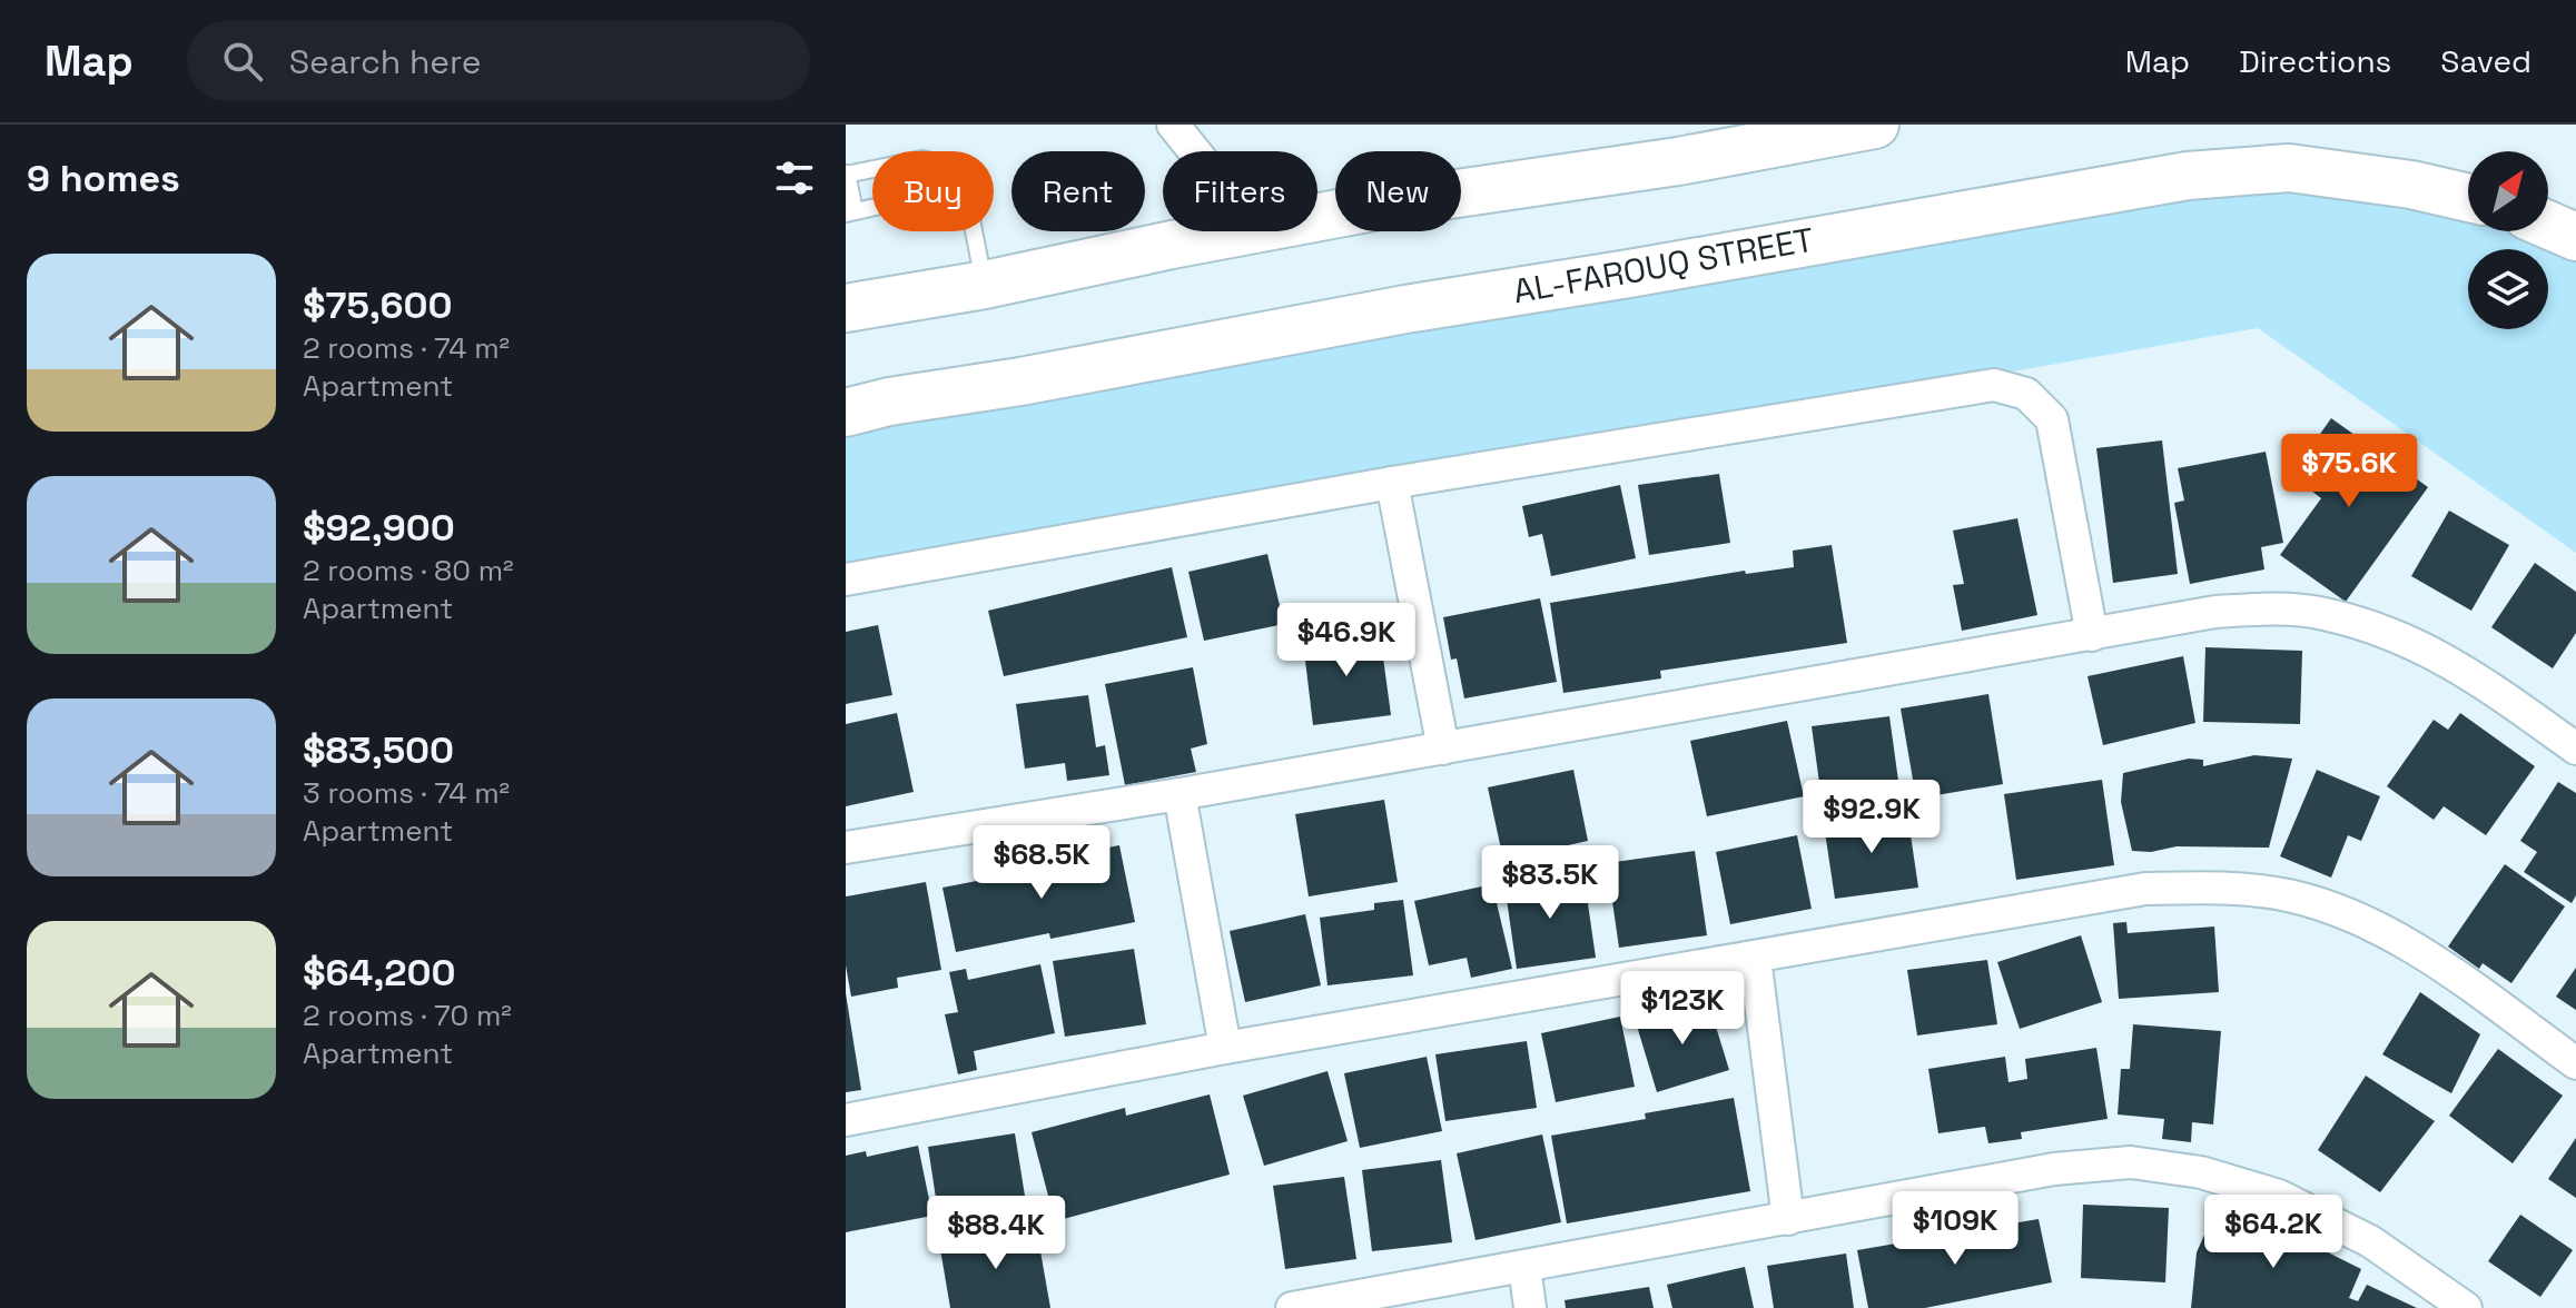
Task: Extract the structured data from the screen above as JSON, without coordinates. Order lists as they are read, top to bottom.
{
  "streets": {
    "main road": ["AL-FAROUQ STREET"]
  },
  "north": "top right",
  "page": {
    "header": "Map",
    "search": "Search here",
    "nav": ["Map", "Directions", "Saved"],
    "heading": "9 homes",
    "chip": [
      "Buy",
      "Rent",
      "Filters",
      "New"
    ],
    "list": [
      {
        "name": "$75,600",
        "note": "2 rooms · 74 m² · Apartment"
      },
      {
        "name": "$92,900",
        "note": "2 rooms · 80 m² · Apartment"
      },
      {
        "name": "$83,500",
        "note": "3 rooms · 74 m² · Apartment"
      },
      {
        "name": "$64,200",
        "note": "2 rooms · 70 m² · Apartment"
      }
    ],
    "price": [
      "$75.6K",
      "$46.9K",
      "$92.9K",
      "$68.5K",
      "$83.5K",
      "$123K",
      "$109K",
      "$64.2K",
      "$88.4K"
    ]
  }
}
